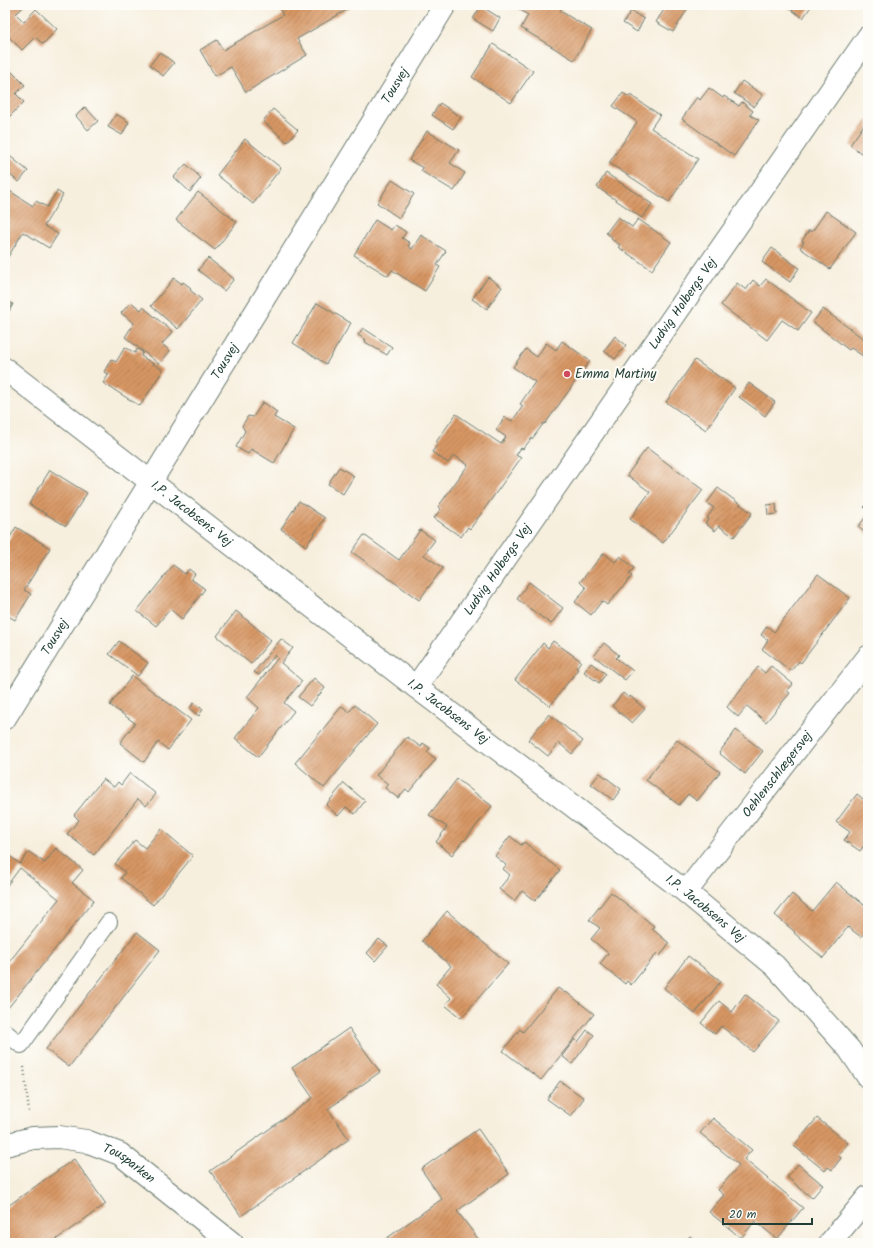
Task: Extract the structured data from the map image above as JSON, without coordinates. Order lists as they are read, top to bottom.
{
  "streets": {
    "street": [
      "Tousvej",
      "Ludvig Holbergs Vej",
      "I.P. Jacobsens Vej",
      "Oehlenschlægersvej",
      "Tousparken"
    ]
  },
  "crossings": [
    ["Tousvej", "I.P. Jacobsens Vej"],
    ["Ludvig Holbergs Vej", "I.P. Jacobsens Vej"],
    ["I.P. Jacobsens Vej", "Oehlenschlægersvej"]
  ],
  "places": ["Emma Martiny"],
  "scale_bar": "20 m"
}
